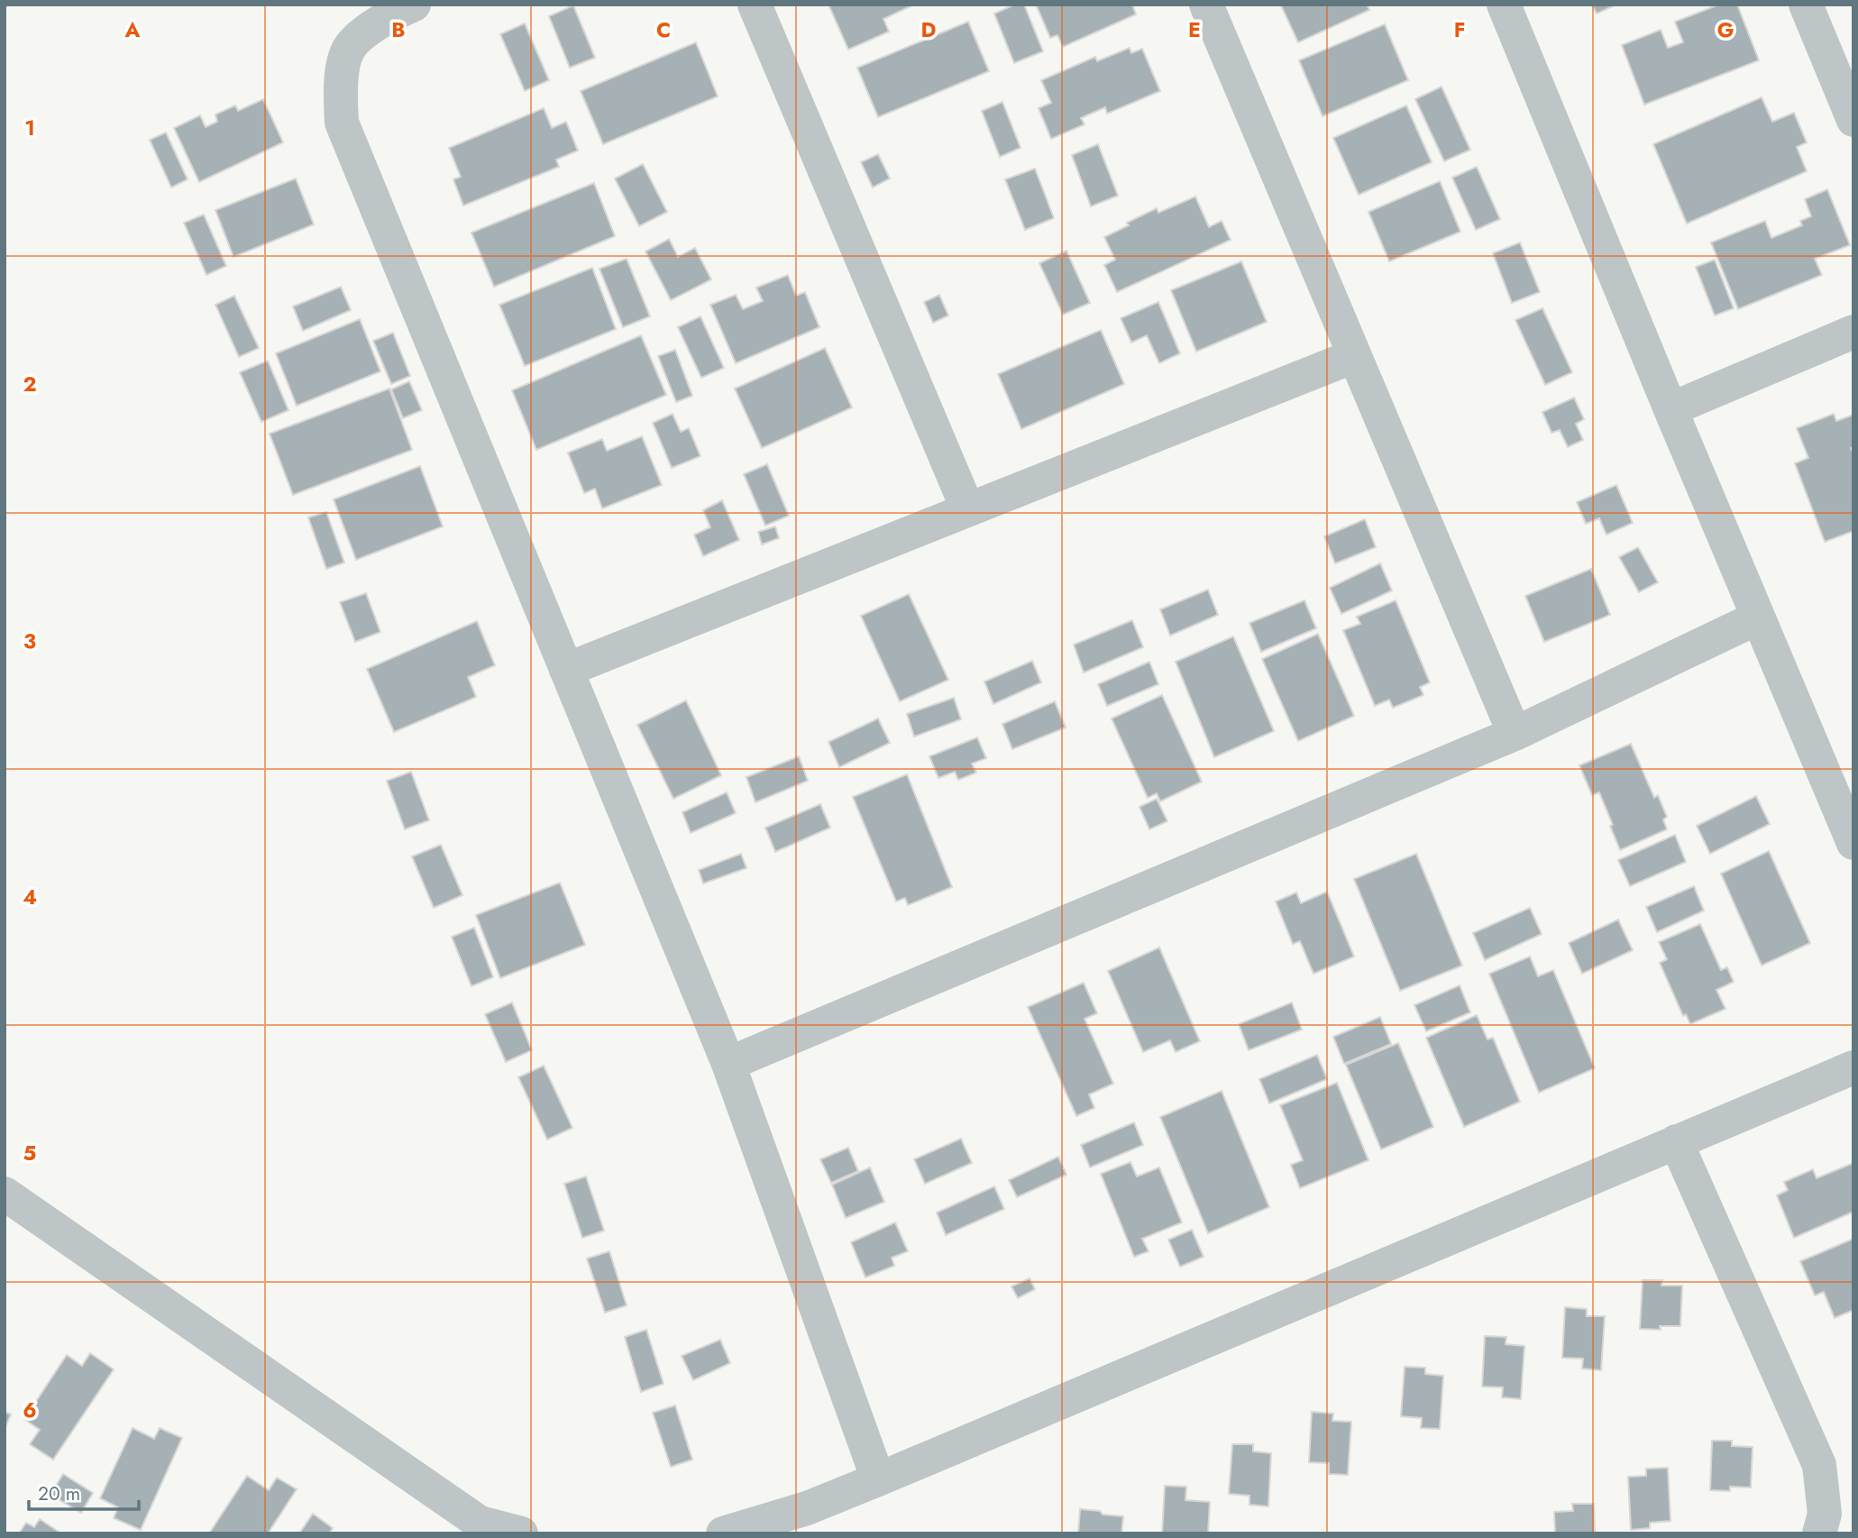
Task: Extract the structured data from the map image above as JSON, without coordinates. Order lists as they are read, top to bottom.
{
  "scale_bar": "20 m",
  "grid": {
    "columns": [
      "A",
      "B",
      "C",
      "D",
      "E",
      "F",
      "G"
    ],
    "rows": [
      "1",
      "2",
      "3",
      "4",
      "5",
      "6"
    ]
  }
}
